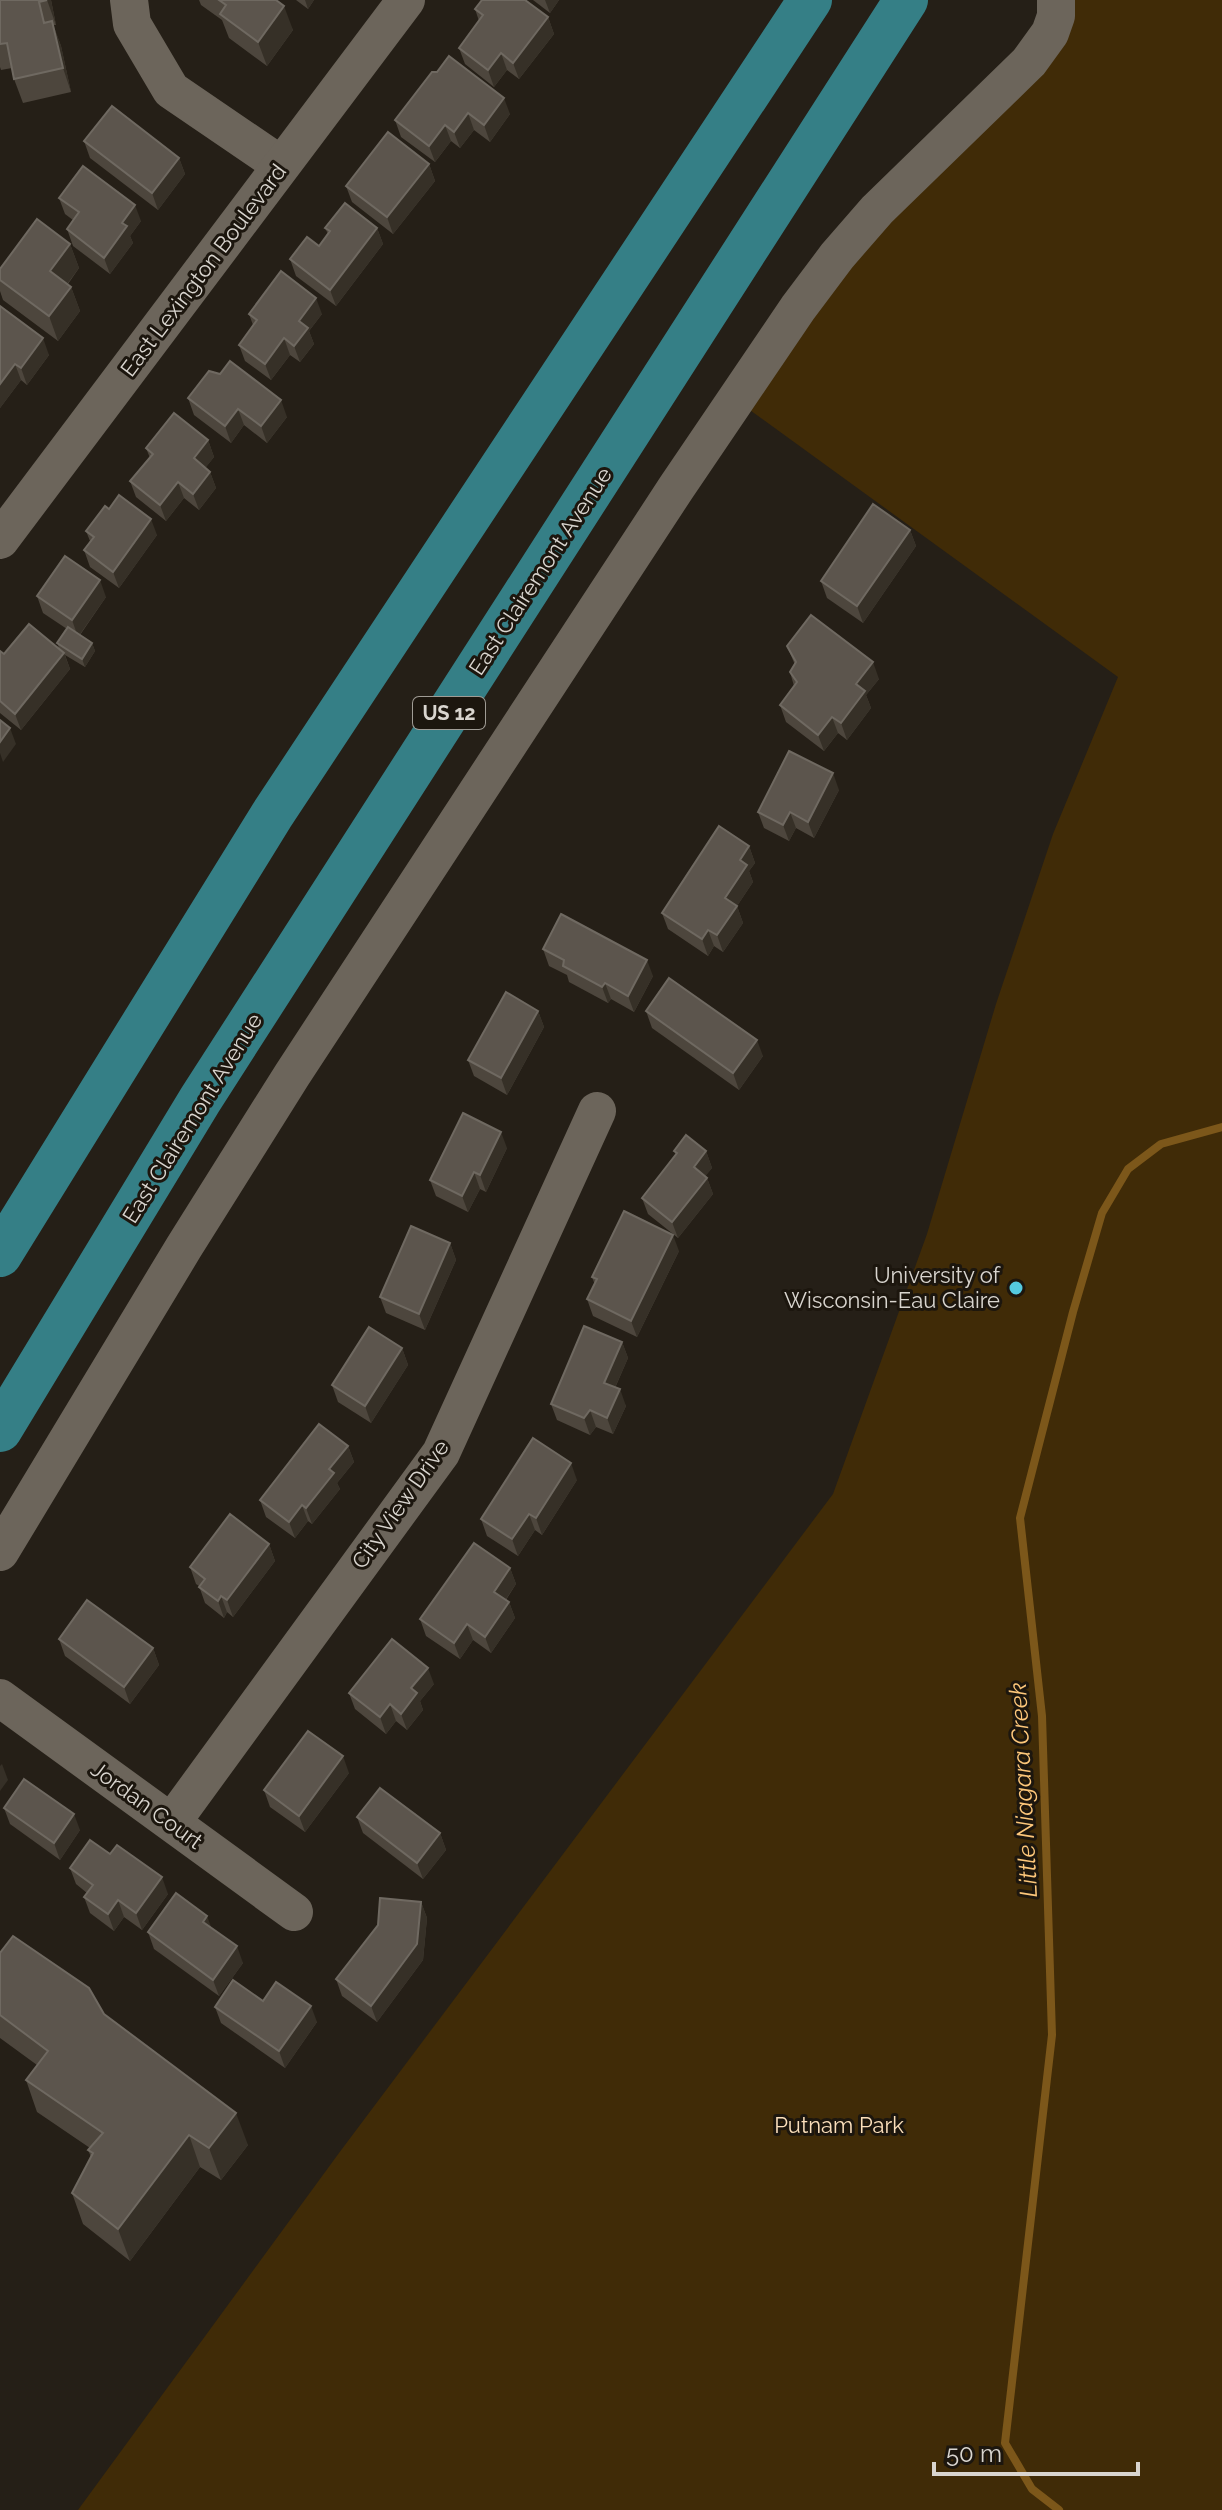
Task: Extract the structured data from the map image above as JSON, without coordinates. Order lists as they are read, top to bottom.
{
  "streets": {
    "main road": ["East Clairemont Avenue", "US 12"],
    "street": ["East Lexington Boulevard", "City View Drive", "Jordan Court"]
  },
  "crossings": [
    ["City View Drive", "Jordan Court"]
  ],
  "water": ["Little Niagara Creek"],
  "parks": ["Putnam Park"],
  "places": ["University of Wisconsin-Eau Claire"],
  "scale_bar": "50 m"
}
